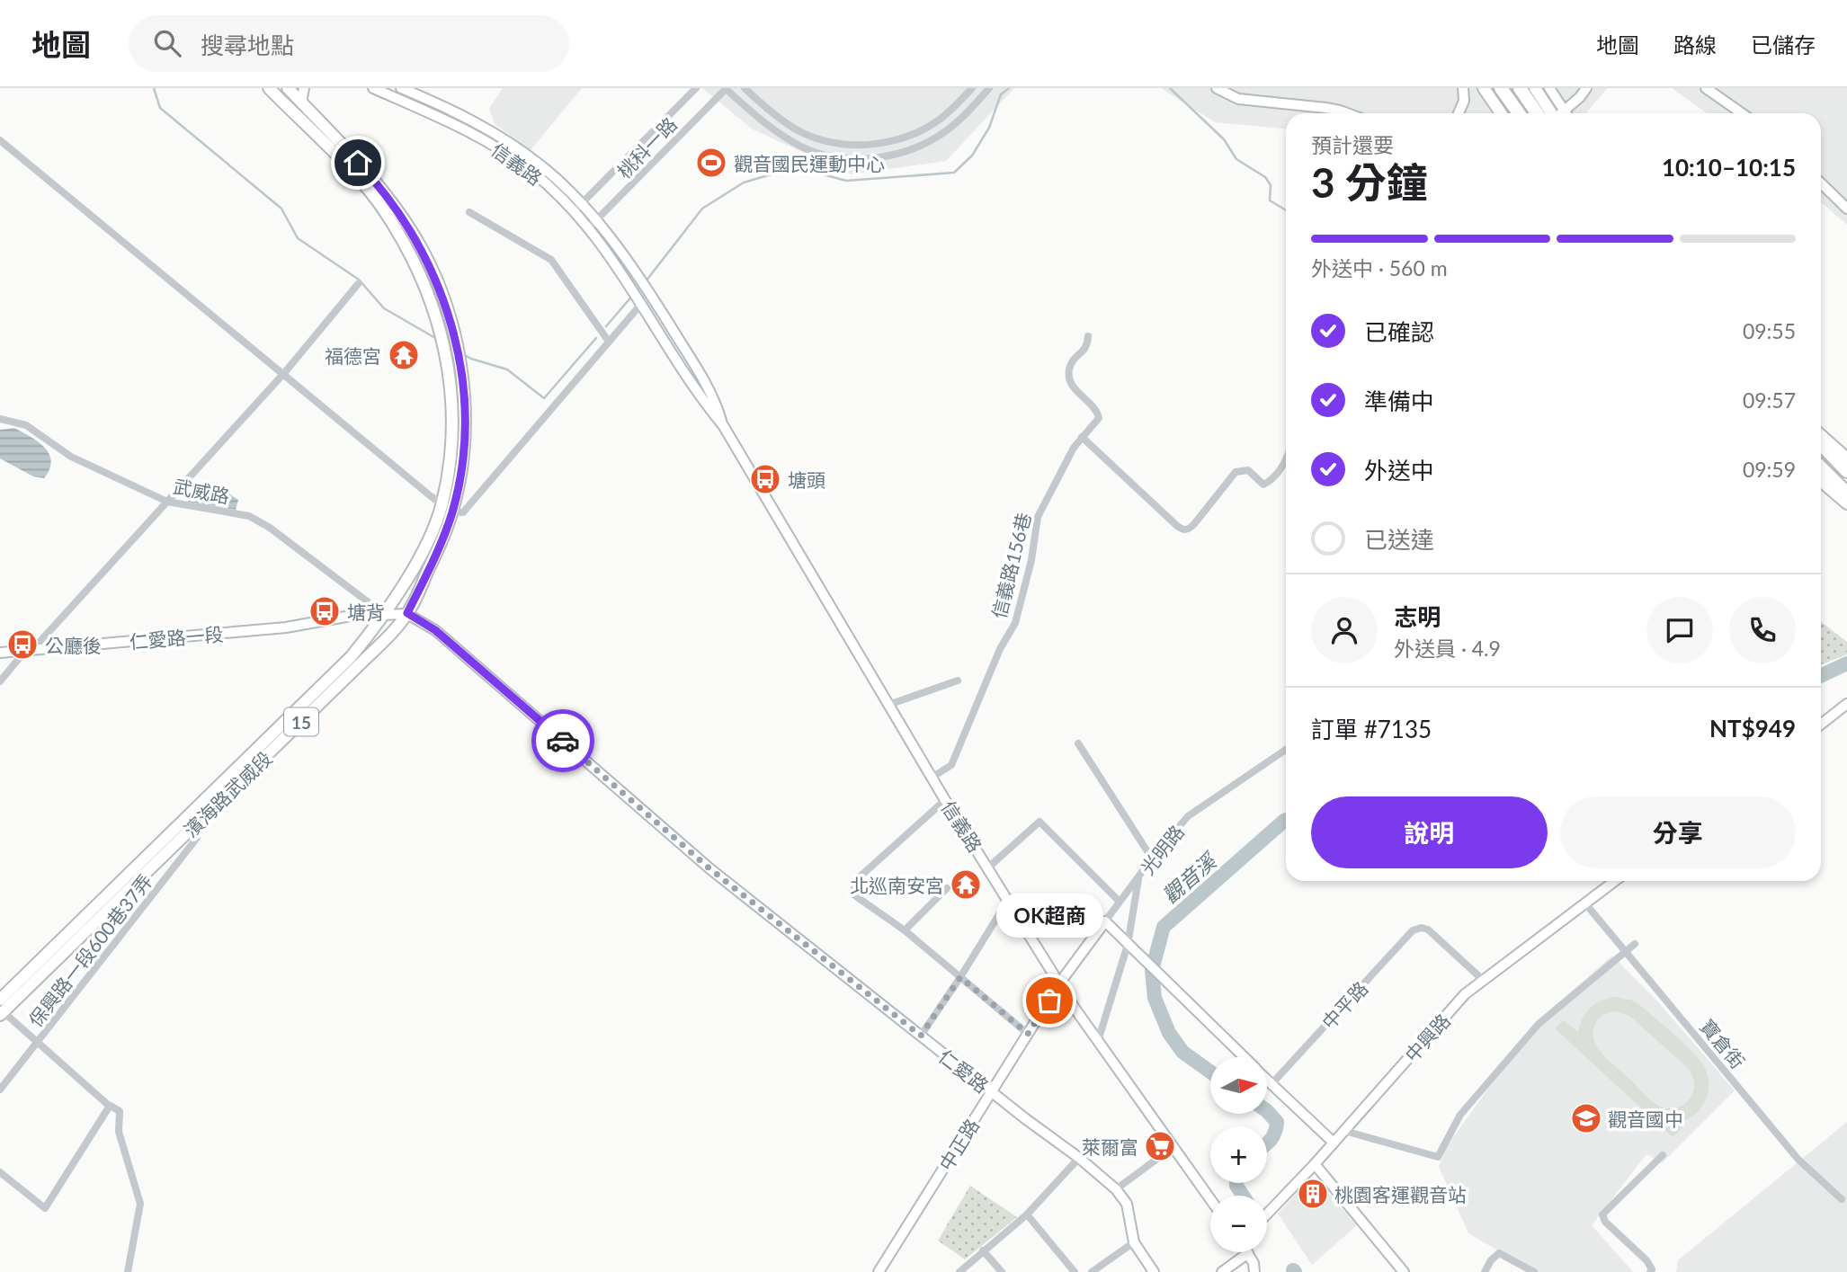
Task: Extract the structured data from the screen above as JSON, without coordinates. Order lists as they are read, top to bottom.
{
  "streets": {
    "main road": ["15", "濱海路武威段"],
    "street": [
      "桃科一路",
      "信義路",
      "武威路",
      "信義路156巷",
      "仁愛路一段",
      "光明路",
      "保興路一段600巷37弄",
      "中平路",
      "中興路",
      "寶倉街",
      "仁愛路",
      "中正路"
    ]
  },
  "crossings": [
    ["桃科一路", "信義路"],
    ["信義路", "信義路156巷"],
    ["信義路", "光明路"],
    ["信義路", "中正路"],
    ["武威路", "仁愛路一段"],
    ["武威路", "濱海路武威段"],
    ["仁愛路一段", "濱海路武威段"],
    ["濱海路武威段", "保興路一段600巷37弄"],
    ["濱海路武威段", "仁愛路"],
    ["光明路", "中正路"],
    ["中平路", "中興路"],
    ["中興路", "寶倉街"],
    ["仁愛路", "中正路"]
  ],
  "water": ["觀音溪"],
  "places": {
    "sports": ["觀音國民運動中心"],
    "temple": ["福德宮", "北巡南安宮"],
    "bus stop": ["塘頭", "塘背", "公廳後"],
    "other": ["OK超商"],
    "school or university": ["觀音國中"],
    "supermarket": ["萊爾富"],
    "building": ["桃園客運觀音站"]
  },
  "north": "right",
  "page": {
    "header": "地圖",
    "search": "搜尋地點",
    "nav": ["地圖", "路線", "已儲存"],
    "heading": ["3 分鐘", "預計還要", "10:10–10:15"],
    "panel": [
      "志明",
      "外送員 · 4.9",
      "訂單 #7135",
      "NT$949"
    ],
    "bar": "外送中 · 560 m",
    "list": [
      ["已確認", "09:55"],
      ["準備中", "09:57"],
      ["外送中", "09:59"],
      "已送達"
    ],
    "buttons": ["說明", "分享"],
    "bubble": "OK超商",
    "map_buttons": ["+", "−"]
  }
}
